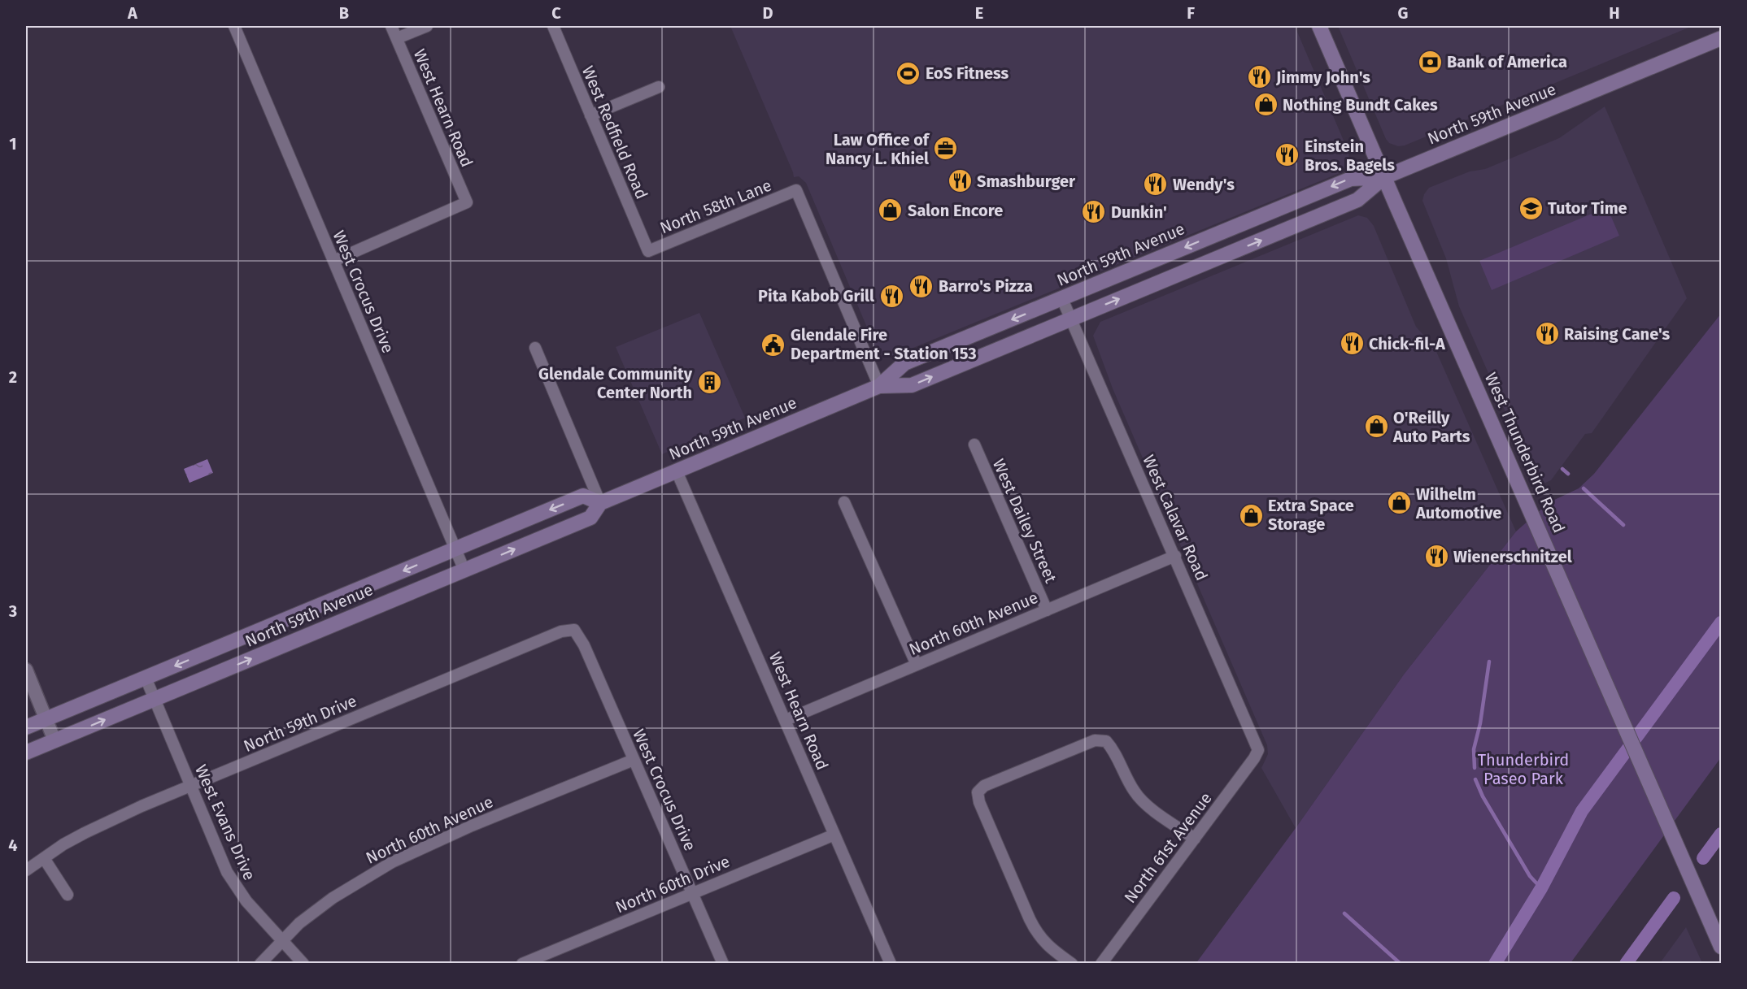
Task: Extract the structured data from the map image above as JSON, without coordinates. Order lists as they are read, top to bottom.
{
  "streets": {
    "main road": ["North 59th Avenue", "West Thunderbird Road"],
    "street": [
      "West Hearn Road",
      "West Redfield Road",
      "North 58th Lane",
      "West Crocus Drive",
      "West Calavar Road",
      "West Dailey Street",
      "North 60th Avenue",
      "North 59th Drive",
      "West Evans Drive",
      "North 61st Avenue",
      "North 60th Drive"
    ]
  },
  "crossings": [
    ["West Hearn Road", "North 59th Avenue"],
    ["West Hearn Road", "West Crocus Drive"],
    ["West Hearn Road", "North 60th Avenue"],
    ["West Hearn Road", "North 60th Drive"],
    ["North 59th Avenue", "North 58th Lane"],
    ["North 59th Avenue", "West Crocus Drive"],
    ["North 59th Avenue", "West Thunderbird Road"],
    ["North 59th Avenue", "West Calavar Road"],
    ["North 59th Avenue", "West Evans Drive"],
    ["West Redfield Road", "North 58th Lane"],
    ["West Crocus Drive", "North 60th Avenue"],
    ["West Crocus Drive", "North 59th Drive"],
    ["West Crocus Drive", "North 60th Drive"],
    ["West Calavar Road", "North 60th Avenue"],
    ["West Calavar Road", "North 61st Avenue"],
    ["West Dailey Street", "North 60th Avenue"],
    ["North 60th Avenue", "West Evans Drive"],
    ["North 59th Drive", "West Evans Drive"]
  ],
  "parks": ["Thunderbird Paseo Park"],
  "places": {
    "bank": ["Bank of America"],
    "sports": ["EoS Fitness"],
    "restaurant": [
      "Jimmy John's",
      "Einstein Bros. Bagels",
      "Smashburger",
      "Wendy's",
      "Dunkin'",
      "Barro's Pizza",
      "Pita Kabob Grill",
      "Raising Cane's",
      "Chick-fil-A",
      "Wienerschnitzel"
    ],
    "shop": [
      "Nothing Bundt Cakes",
      "Salon Encore",
      "O'Reilly Auto Parts",
      "Wilhelm Automotive",
      "Extra Space Storage"
    ],
    "office": ["Law Office of Nancy L. Khiel"],
    "school or university": ["Tutor Time"],
    "public building": ["Glendale Fire Department - Station 153"],
    "building": ["Glendale Community Center North"]
  },
  "grid": {
    "columns": [
      "A",
      "B",
      "C",
      "D",
      "E",
      "F",
      "G",
      "H"
    ],
    "rows": [
      "1",
      "2",
      "3",
      "4"
    ]
  }
}
